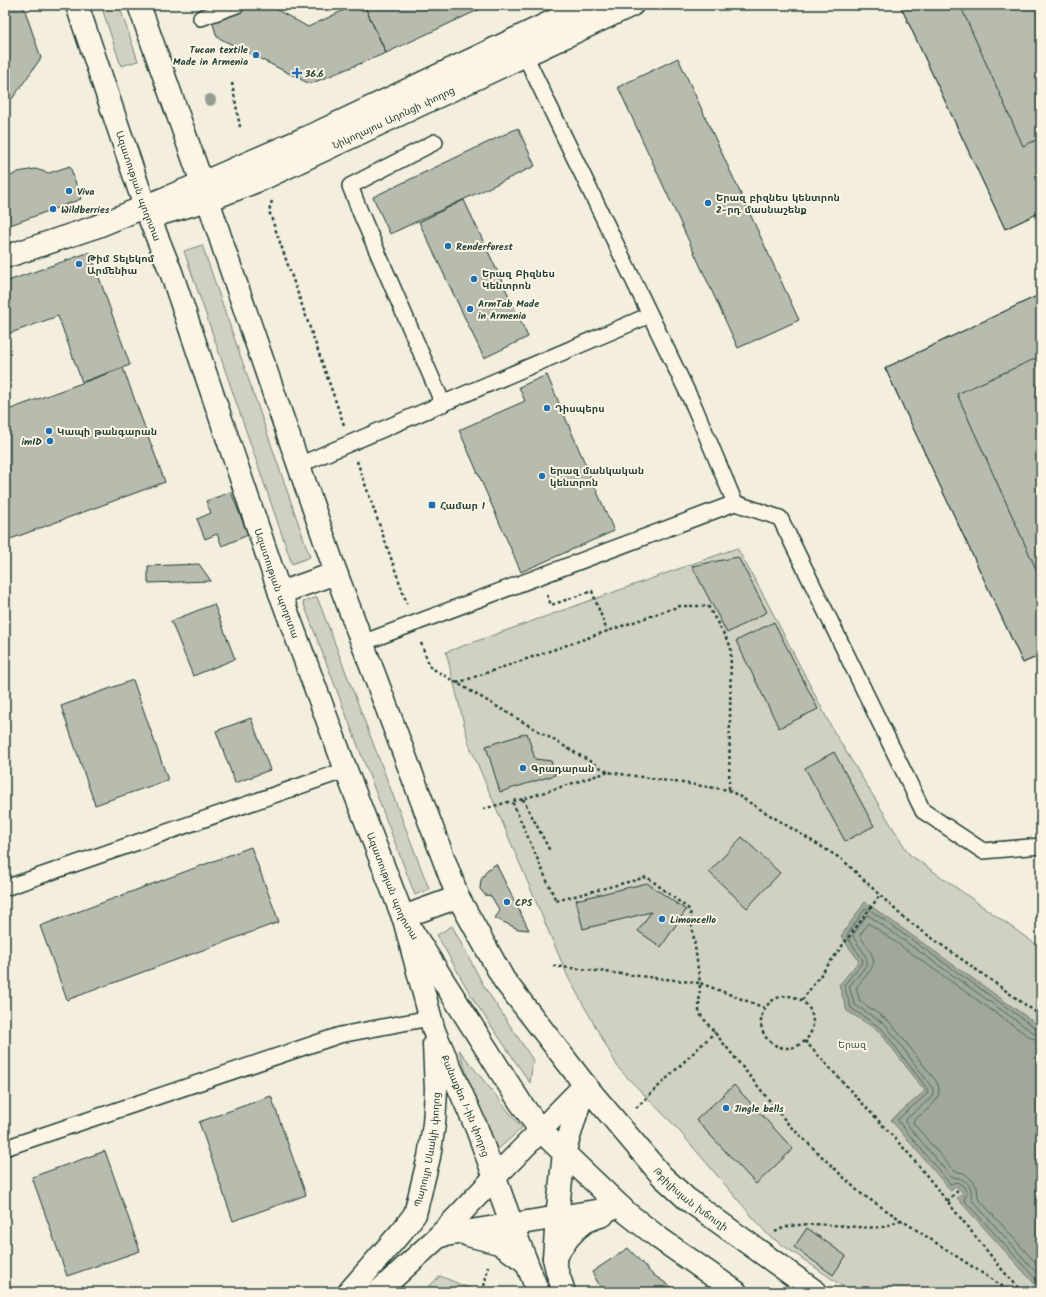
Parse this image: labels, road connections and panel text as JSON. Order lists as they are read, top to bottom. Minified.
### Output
{"streets":{"main road":["Նիկողայոս Ադոնցի փողոց","Ազատության պողոտա","Քանաքեռ 1-ին փողոց","Պարույր Սևակի փողոց","Թբիլիսյան խճուղի"]},"crossings":[["Նիկողայոս Ադոնցի փողոց","Ազատության պողոտա"],["Ազատության պողոտա","Քանաքեռ 1-ին փողոց"],["Քանաքեռ 1-ին փողոց","Պարույր Սևակի փողոց"]],"parks":["Երազ"],"places":{"other":["Tucan textile Made in Armenia","Viva","Երազ բիզնես կենտրոն 2-րդ մասնաշենք","Wildberries","Renderforest","Թիմ Տելեկոմ Արմենիա","Երազ Բիզնես Կենտրոն","ArmTab Made in Armenia","Դիսպերս","Կապի թանգարան","imID","երազ մանկական կենտրոն","Գրադարան","CPS","Limoncello","Jingle bells"],"health":["36.6"],"transit":["Համար 1"]}}
